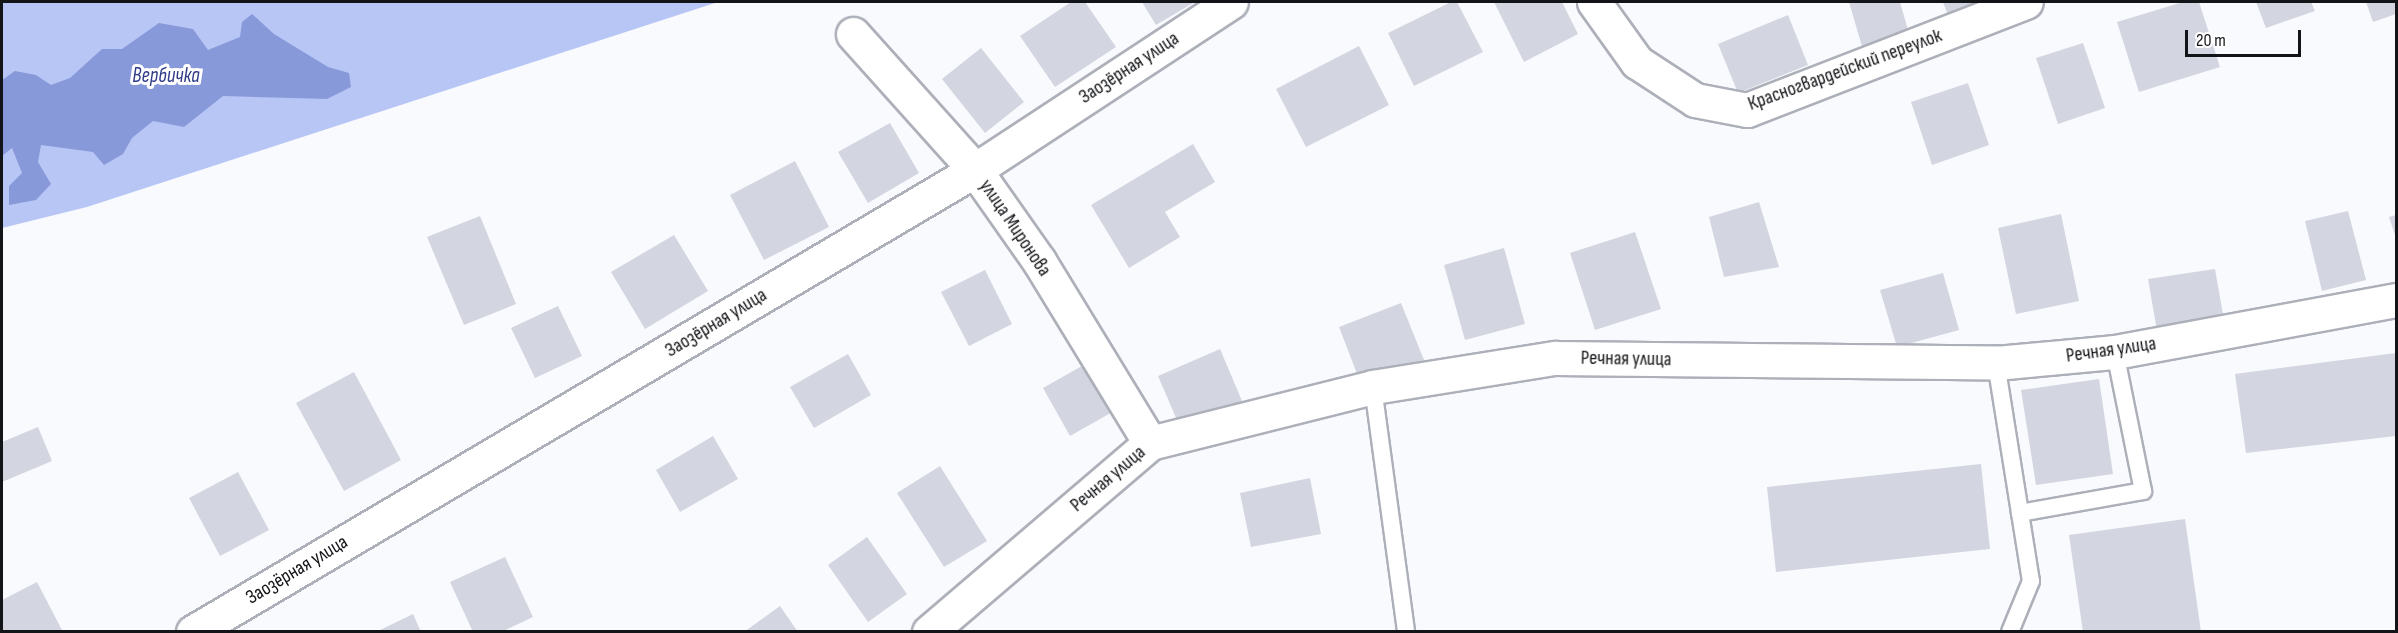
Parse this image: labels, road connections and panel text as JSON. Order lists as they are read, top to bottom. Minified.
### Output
{"streets":{"street":["Заозёрная улица","Красногвардейский переулок","улица Миронова","Речная улица"]},"crossings":[["Заозёрная улица","улица Миронова"],["улица Миронова","Речная улица"]],"water":["Вербичка"],"scale_bar":"20 m"}
